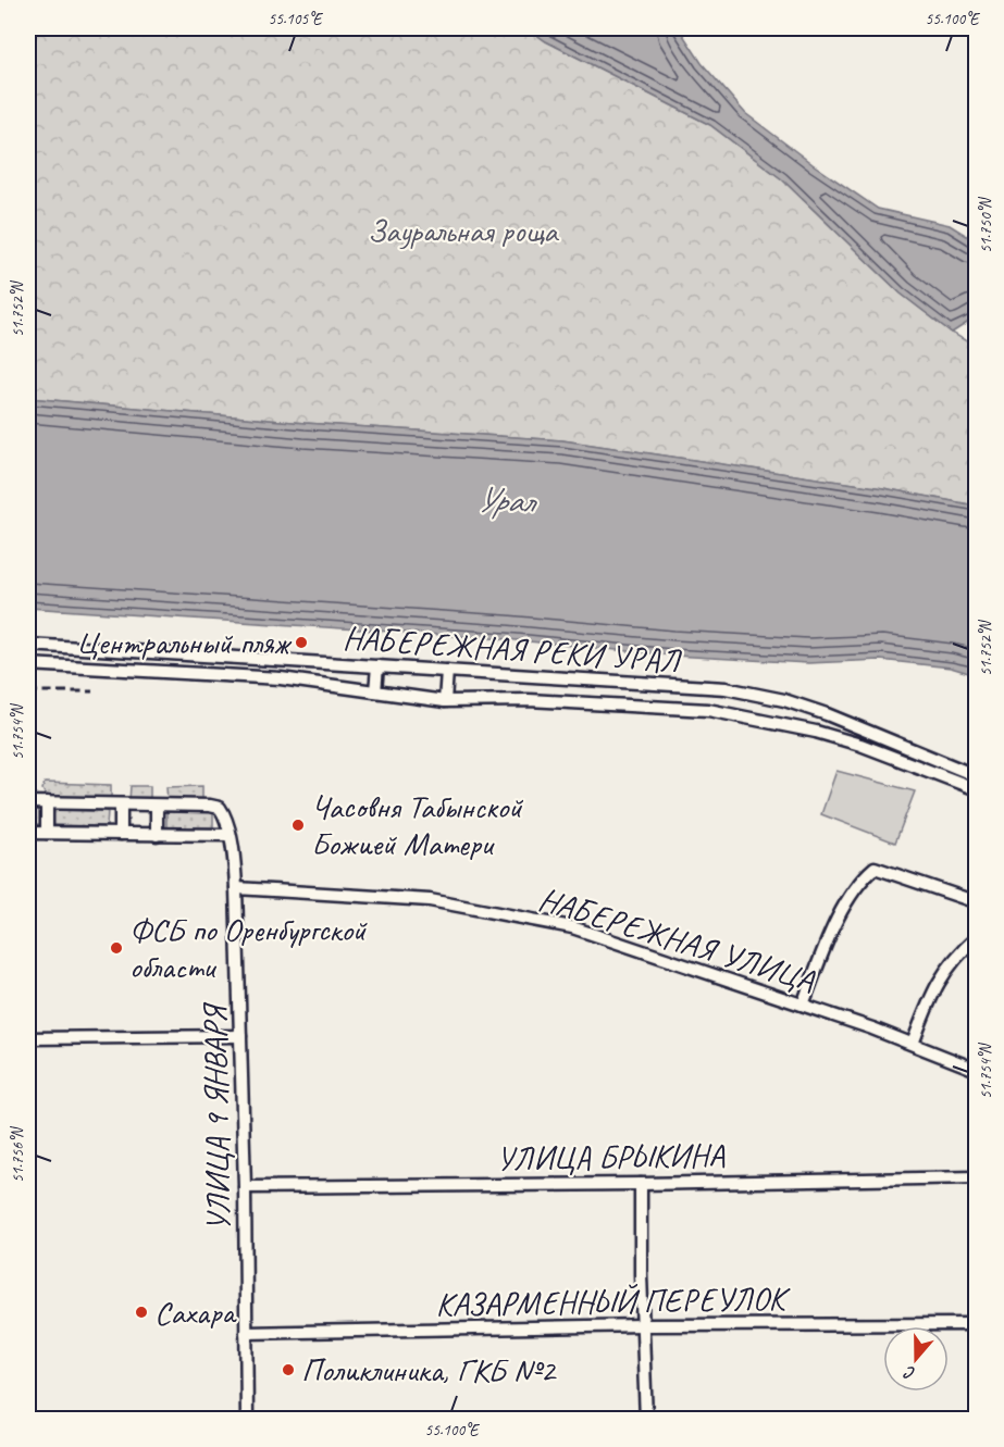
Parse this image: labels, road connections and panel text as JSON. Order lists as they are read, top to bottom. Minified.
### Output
{"streets":{"street":["НАБЕРЕЖНАЯ РЕКИ УРАЛ","НАБЕРЕЖНАЯ УЛИЦА","УЛИЦА 9 ЯНВАРЯ","УЛИЦА БРЫКИНА","КАЗАРМЕННЫЙ ПЕРЕУЛОК"]},"crossings":[["НАБЕРЕЖНАЯ УЛИЦА","УЛИЦА 9 ЯНВАРЯ"],["УЛИЦА 9 ЯНВАРЯ","УЛИЦА БРЫКИНА"],["УЛИЦА 9 ЯНВАРЯ","КАЗАРМЕННЫЙ ПЕРЕУЛОК"]],"water":["Урал"],"parks":["Зауральная роща"],"places":["Центральный пляж","Часовня Табынской Божией Матери","ФСБ по Оренбургской области","Сахара","Поликлиника, ГКБ №2"],"north":"bottom","coordinates":["55.105°E","55.100°E","51.750°N","51.752°N","51.754°N","51.756°N"]}
